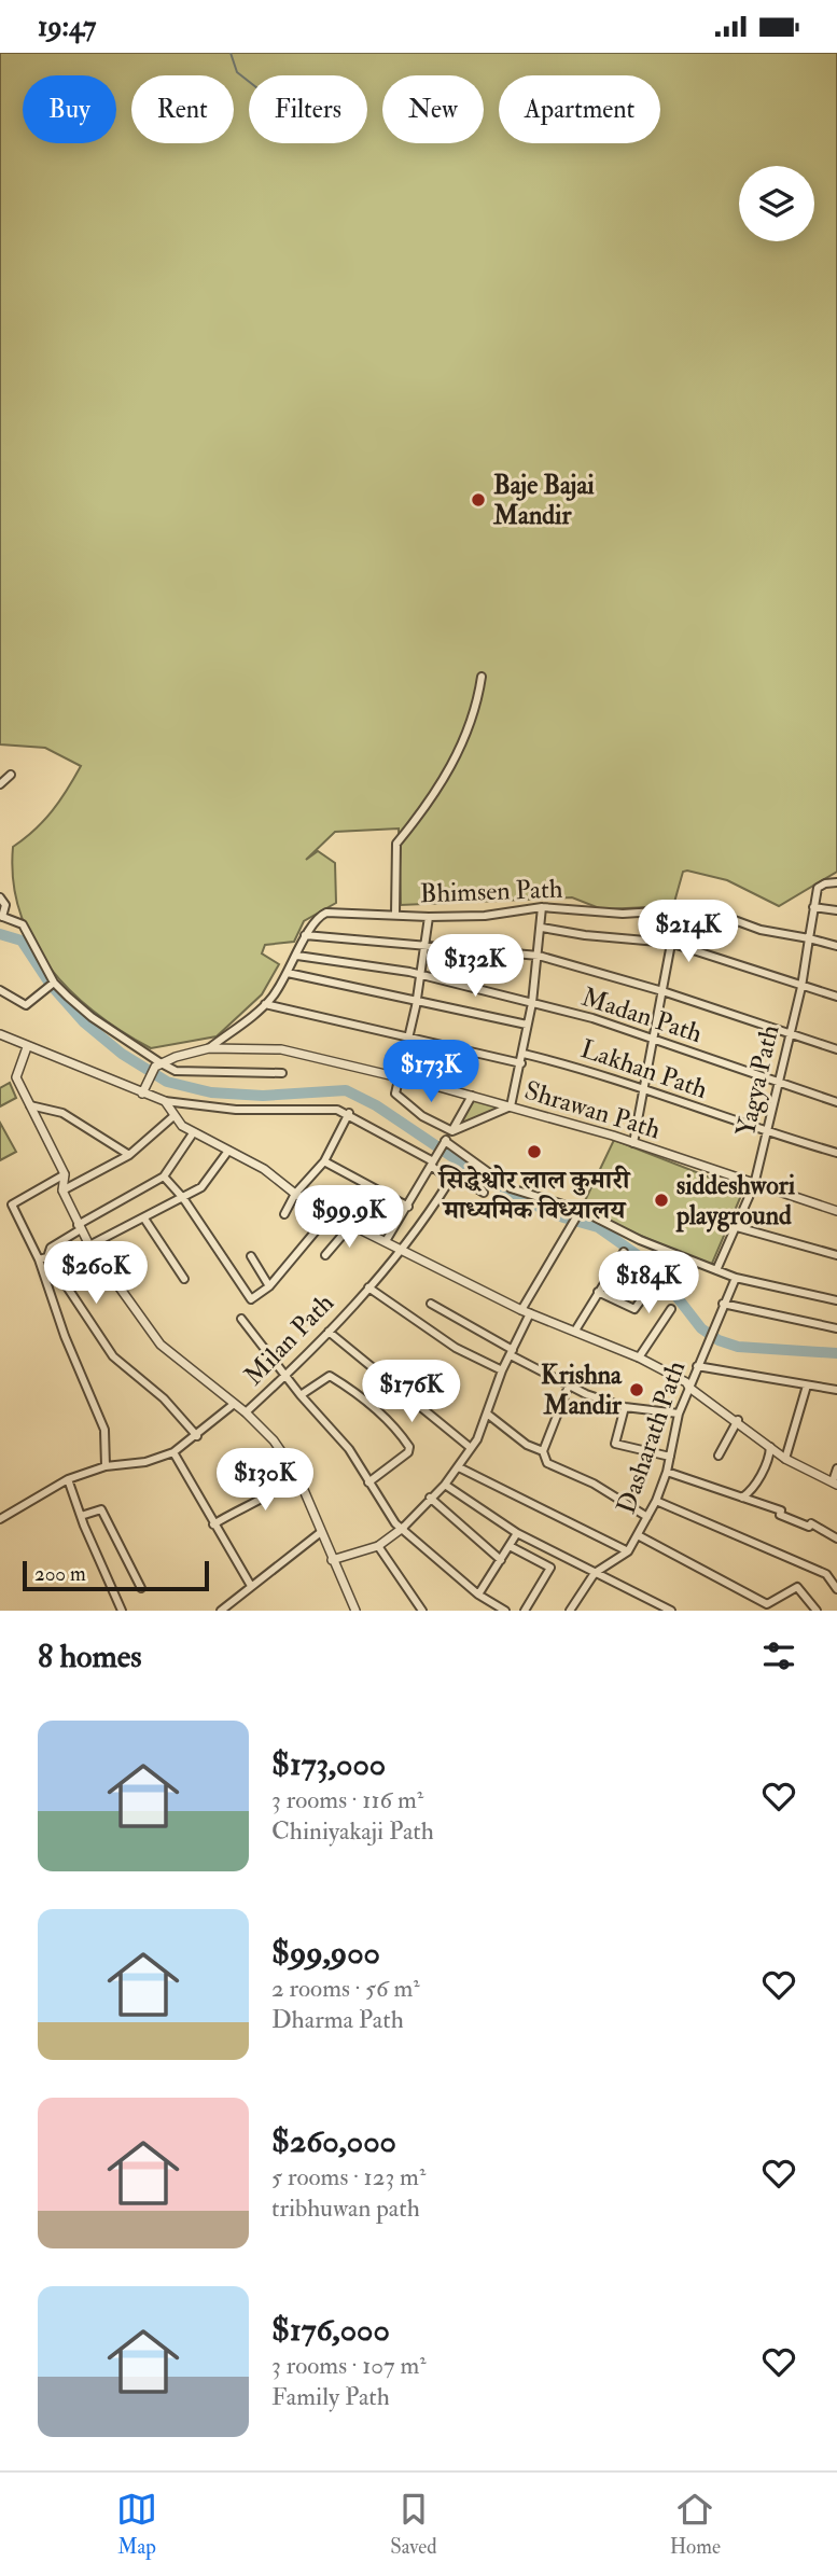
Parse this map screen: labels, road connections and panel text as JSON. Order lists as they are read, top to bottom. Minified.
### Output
{"streets":{"street":["Bhimsen Path","Madan Path","Lakhan Path","Yagya Path","Shrawan Path","Milan Path","Dasharath Path"]},"crossings":[["Bhimsen Path","Yagya Path"],["Madan Path","Yagya Path"],["Lakhan Path","Yagya Path"],["Yagya Path","Shrawan Path"]],"places":["Baje Bajai Mandir","सिद्धेश्वोर लाल कुमारी माध्यमिक विध्यालय","siddeshwori playground","Krishna Mandir"],"scale_bar":"200 m","page":{"status":"19:47","chip":["Buy","Rent","Filters","New","Apartment"],"price":["$214K","$132K","$173K","$99.9K","$260K","$184K","$176K","$130K"],"scale":"200 m","heading":"8 homes","list":[{"name":"$173,000","note":"3 rooms · 116 m² · Chiniyakaji Path"},{"name":"$99,900","note":"2 rooms · 56 m² · Dharma Path"},{"name":"$260,000","note":"5 rooms · 123 m² · tribhuwan path"},{"name":"$176,000","note":"3 rooms · 107 m² · Family Path"}],"tabs":["Map","Saved","Home"]}}
